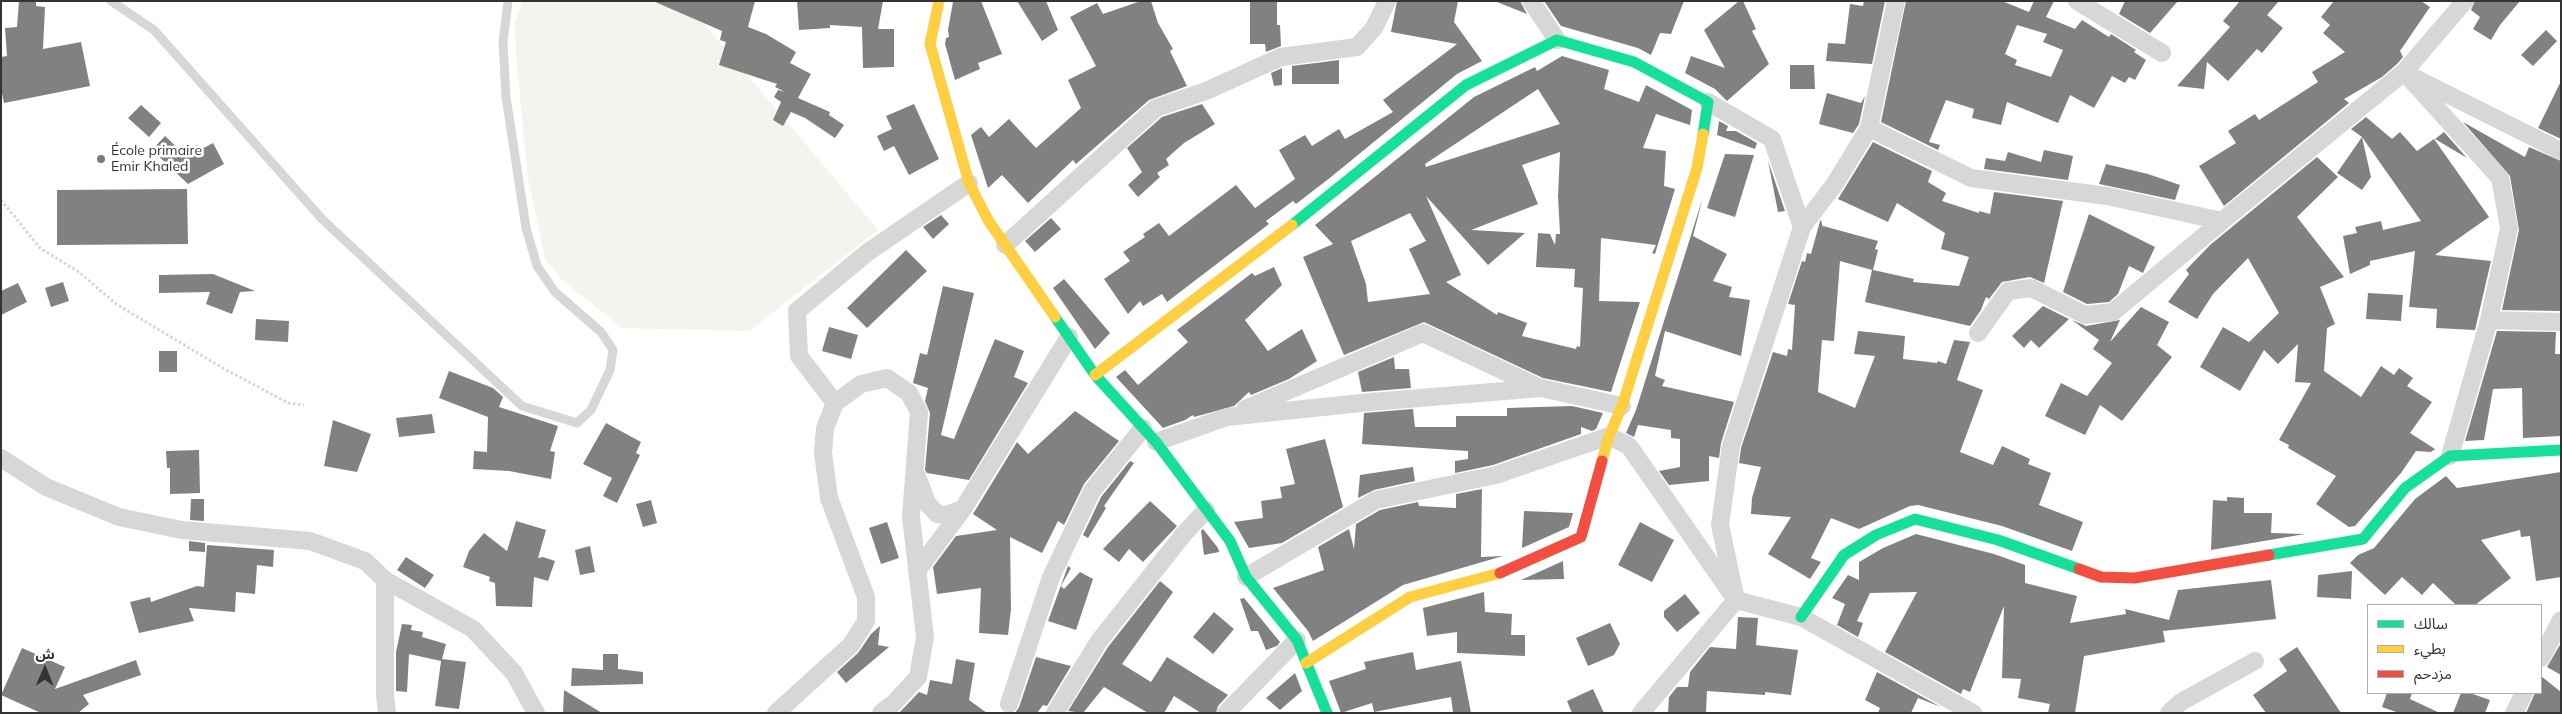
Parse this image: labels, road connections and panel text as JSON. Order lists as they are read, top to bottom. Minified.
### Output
{"places":["École primaire Emir Khaled"],"legend":["سالك","بطيء","مزدحم"],"north":"top"}
